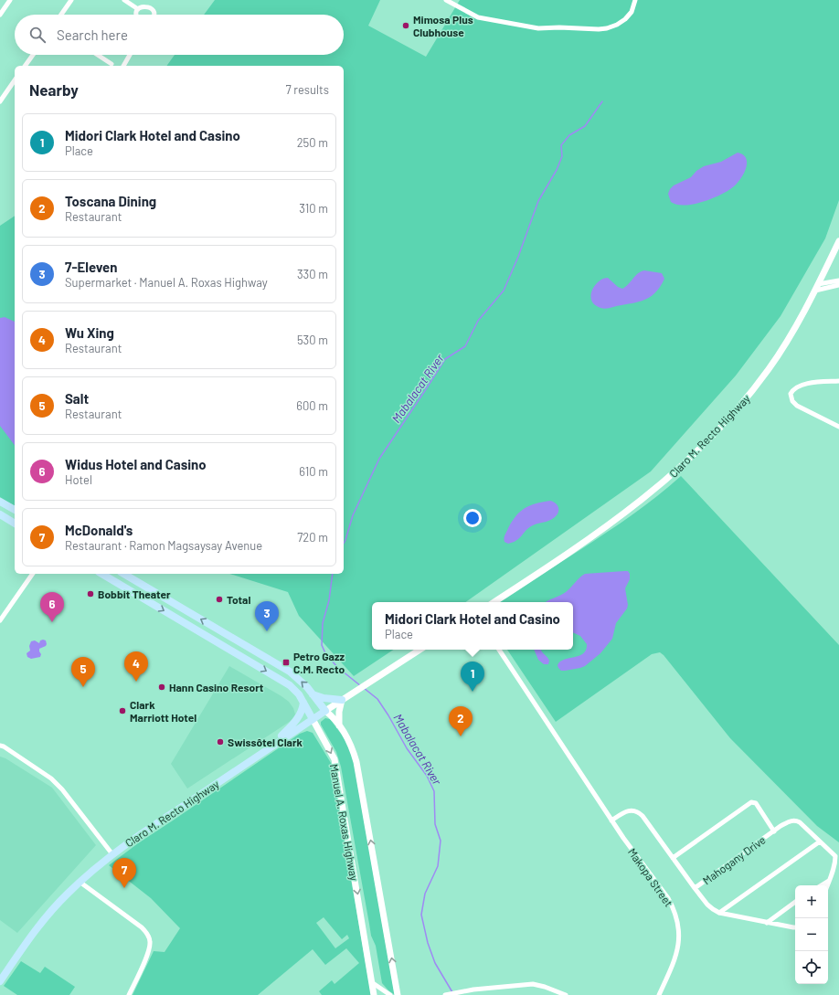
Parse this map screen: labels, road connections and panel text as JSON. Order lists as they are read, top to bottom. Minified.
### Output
{"streets":{"main road":["Claro M. Recto Highway","Manuel A. Roxas Highway"],"street":["Mahogany Drive","Makopa Street"]},"crossings":[["Claro M. Recto Highway","Manuel A. Roxas Highway"]],"water":["Mabalacat River"],"places":{"other":["Mimosa Plus Clubhouse","Bobbit Theater","Total","Hann Casino Resort","Clark Marriott Hotel","Swissôtel Clark"],"transit":["Petro Gazz C.M. Recto"]},"page":{"search":"Search here","heading":["Nearby","7 results"],"list":[{"mark":"1","name":"Midori Clark Hotel and Casino","note":"Place","value":"250 m"},{"mark":"2","name":"Toscana Dining","note":"Restaurant","value":"310 m"},{"mark":"3","name":"7-Eleven","note":"Supermarket · Manuel A. Roxas Highway","value":"330 m"},{"mark":"4","name":"Wu Xing","note":"Restaurant","value":"530 m"},{"mark":"5","name":"Salt","note":"Restaurant","value":"600 m"},{"mark":"6","name":"Widus Hotel and Casino","note":"Hotel","value":"610 m"},{"mark":"7","name":"McDonald's","note":"Restaurant · Ramon Magsaysay Avenue","value":"720 m"}],"pins":["6","3","4","5","1","2","7"],"popup":["Midori Clark Hotel and Casino","Place"],"map_buttons":["+","−"]}}
